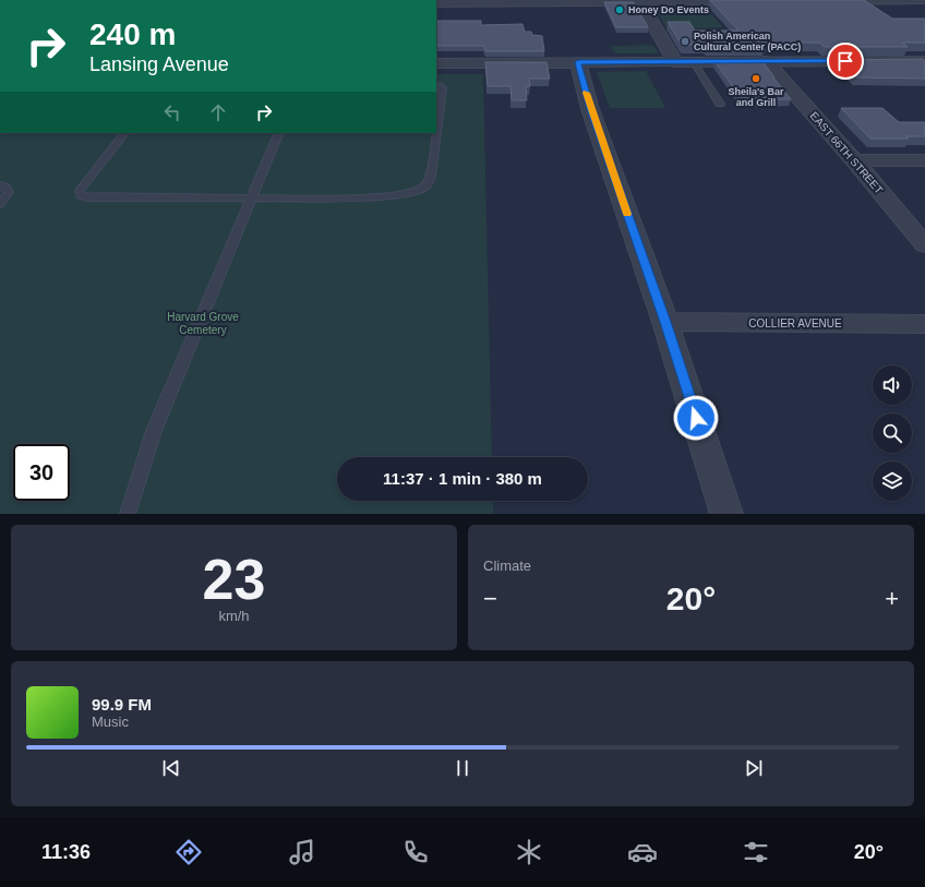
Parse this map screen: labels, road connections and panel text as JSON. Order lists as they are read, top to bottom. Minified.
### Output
{"streets":{"street":["EAST 66TH STREET","COLLIER AVENUE"]},"parks":["Harvard Grove Cemetery"],"places":["Honey Do Events","Polish American Cultural Center (PACC)","Sheila's Bar and Grill"],"page":{"turn":["240 m","Lansing Avenue"],"limit":"30","trip":"11:37 · 1 min · 380 m","tile":[["23","km/h"],"Climate"],"heat":["−","20°","+"],"song":["99.9 FM","Music"],"tabs":["11:36","20°"]}}
